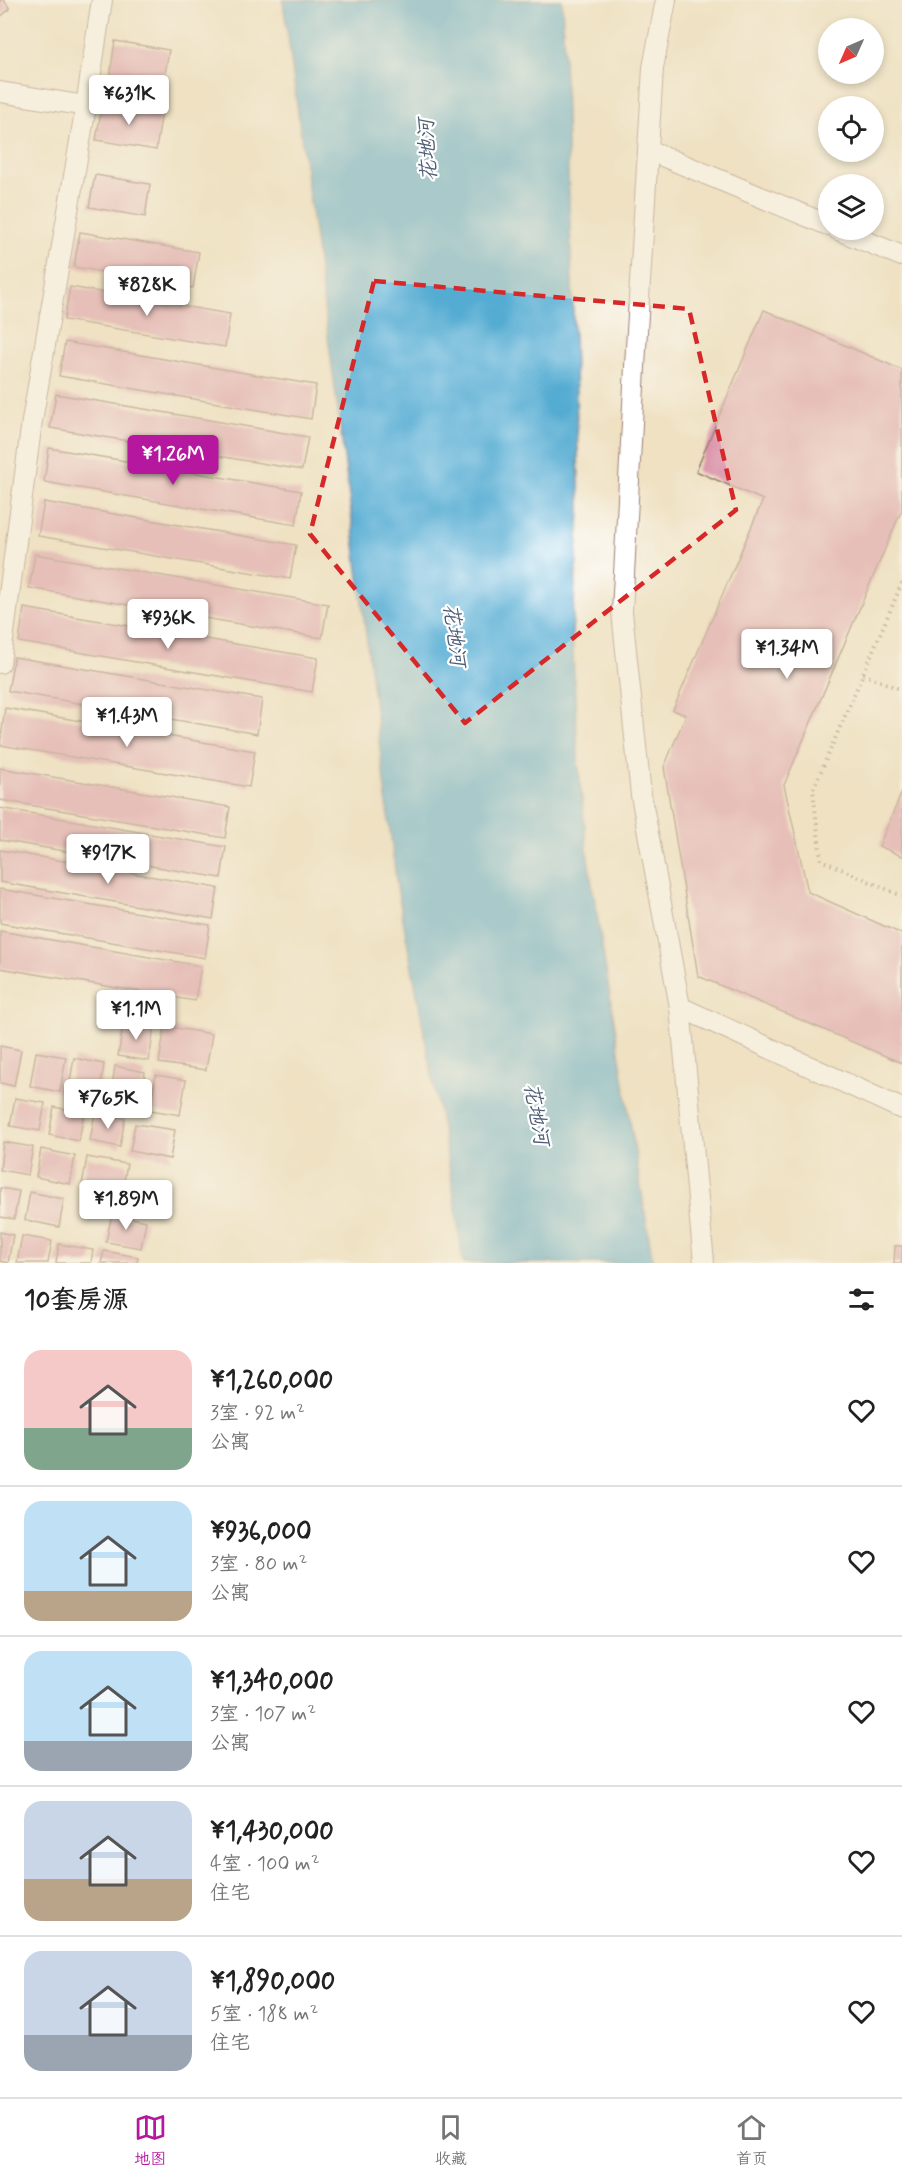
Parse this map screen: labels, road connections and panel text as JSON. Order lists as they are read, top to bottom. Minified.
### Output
{"water":["花地河"],"north":"bottom left","page":{"price":["¥631K","¥828K","¥1.26M","¥936K","¥1.34M","¥1.43M","¥917K","¥1.1M","¥765K","¥1.89M"],"heading":"10套房源","list":[{"name":"¥1,260,000","note":"3室 · 92 m² · 公寓"},{"name":"¥936,000","note":"3室 · 80 m² · 公寓"},{"name":"¥1,340,000","note":"3室 · 107 m² · 公寓"},{"name":"¥1,430,000","note":"4室 · 100 m² · 住宅"},{"name":"¥1,890,000","note":"5室 · 188 m² · 住宅"}],"tabs":["地图","收藏","首页"]}}
